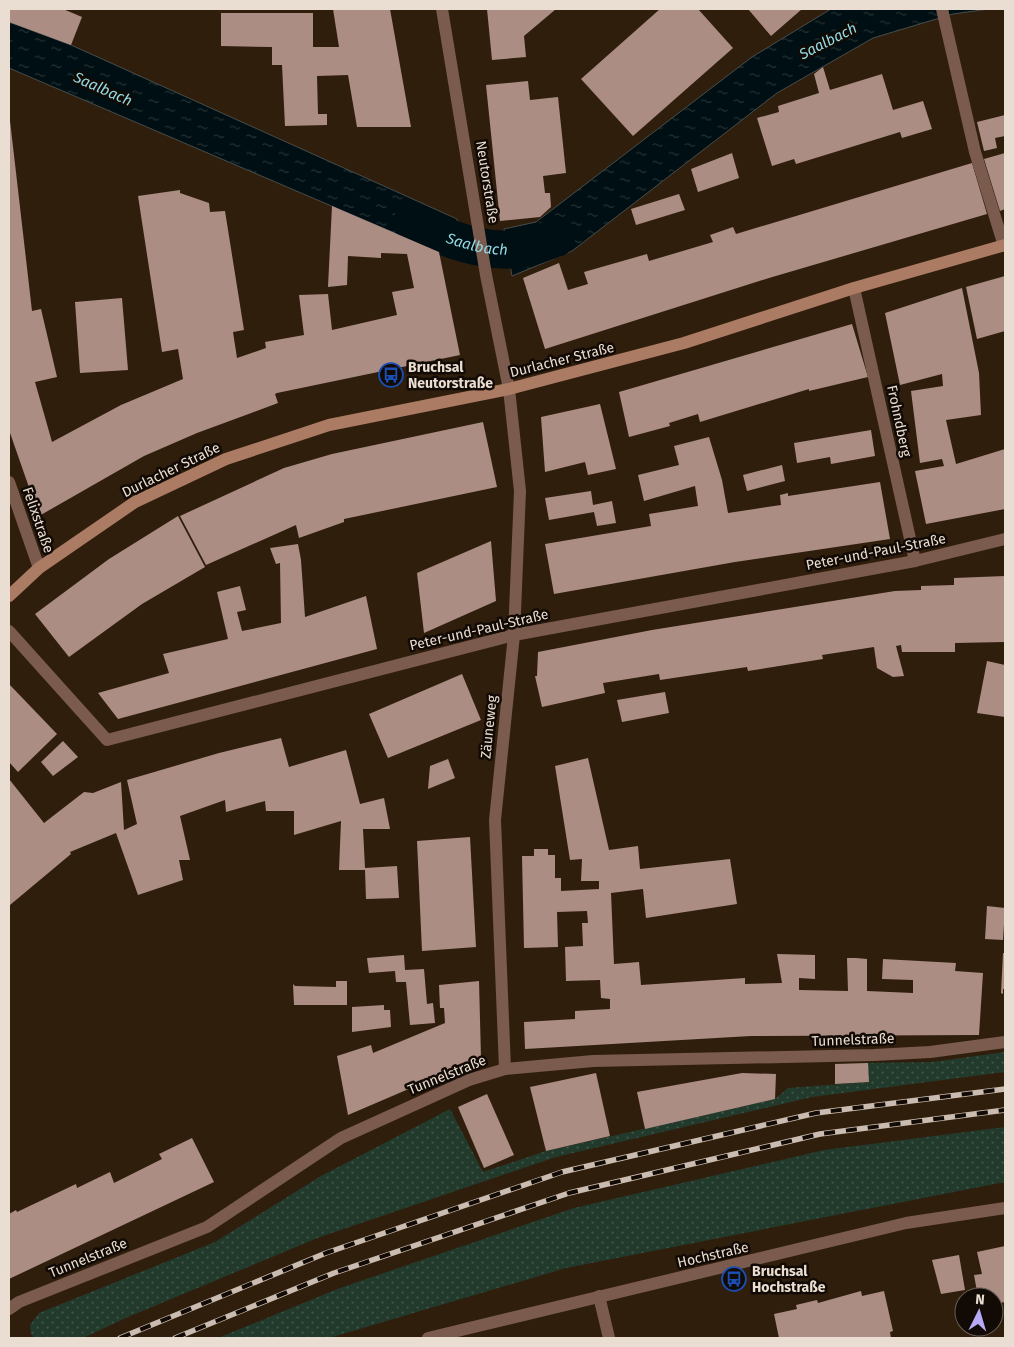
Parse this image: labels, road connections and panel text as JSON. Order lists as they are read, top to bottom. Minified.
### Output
{"streets":{"main road":["Durlacher Straße"],"street":["Neutorstraße","Frohndberg","Felixstraße","Peter-und-Paul-Straße","Zäuneweg","Tunnelstraße","Hochstraße"]},"crossings":[["Neutorstraße","Durlacher Straße"],["Neutorstraße","Zäuneweg"],["Durlacher Straße","Frohndberg"],["Durlacher Straße","Felixstraße"],["Durlacher Straße","Zäuneweg"],["Frohndberg","Peter-und-Paul-Straße"],["Peter-und-Paul-Straße","Zäuneweg"],["Zäuneweg","Tunnelstraße"]],"water":["Saalbach"],"places":{"bus stop":["Bruchsal Neutorstraße","Bruchsal Hochstraße"]},"north":"top"}
